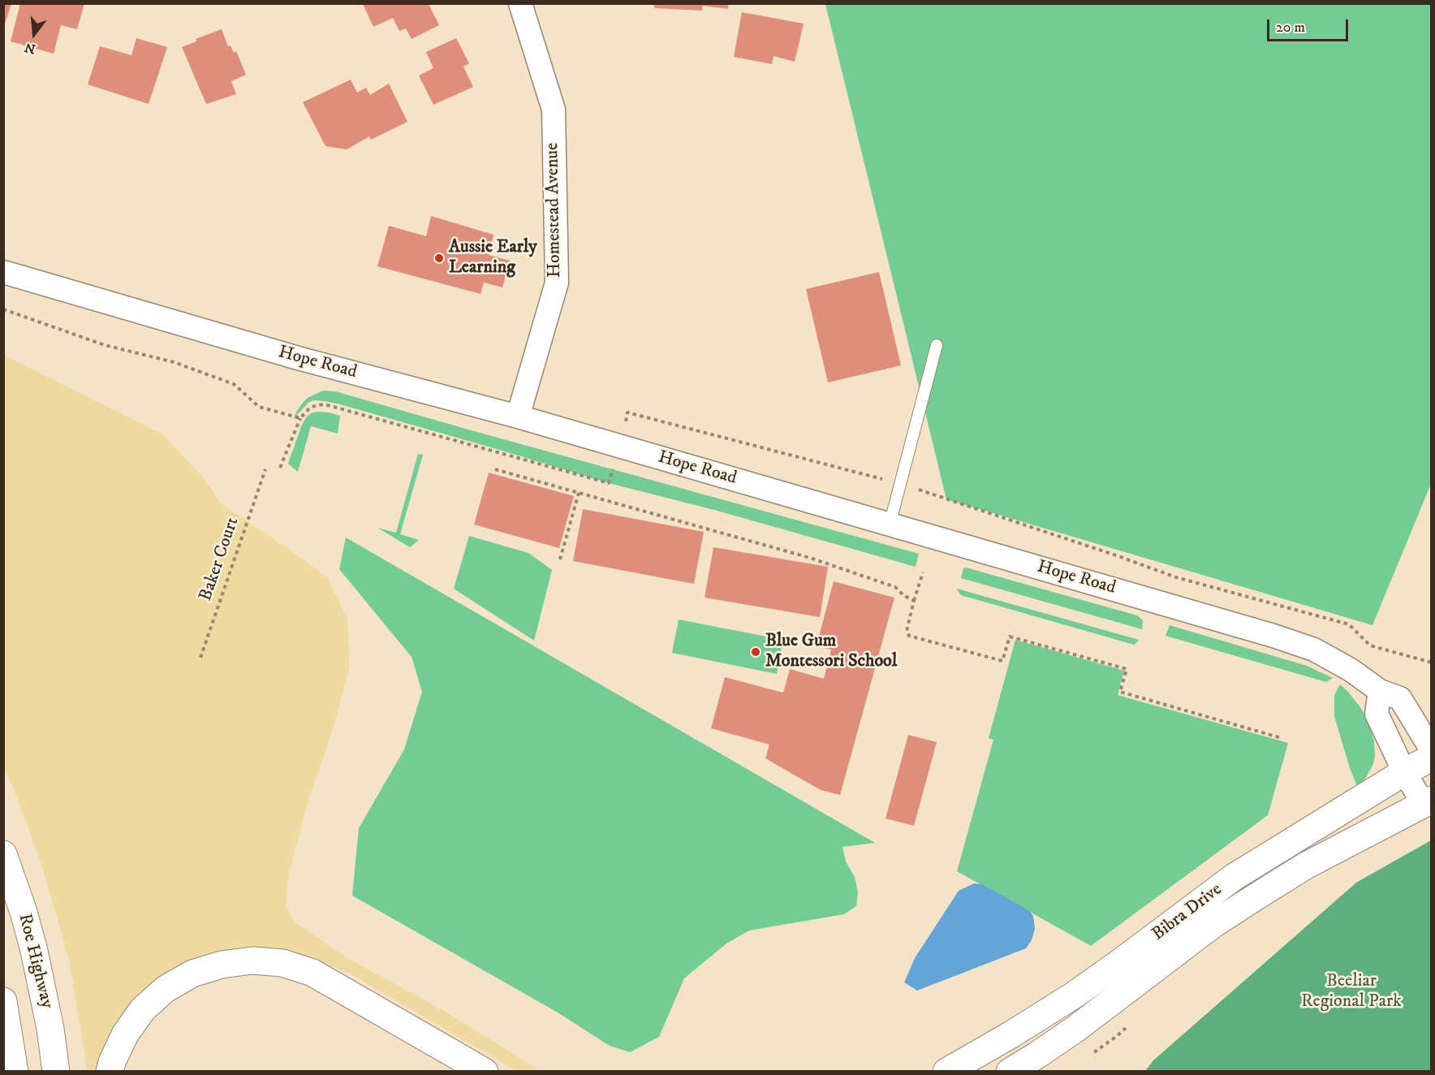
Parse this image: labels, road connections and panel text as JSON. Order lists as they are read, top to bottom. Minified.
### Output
{"streets":{"main road":["Bibra Drive","Roe Highway"],"street":["Homestead Avenue","Hope Road"],"path":["Baker Court"]},"crossings":[["Homestead Avenue","Hope Road"]],"parks":["Beeliar Regional Park"],"places":["Aussie Early Learning","Blue Gum Montessori School"],"scale_bar":"20 m","north":"bottom"}
